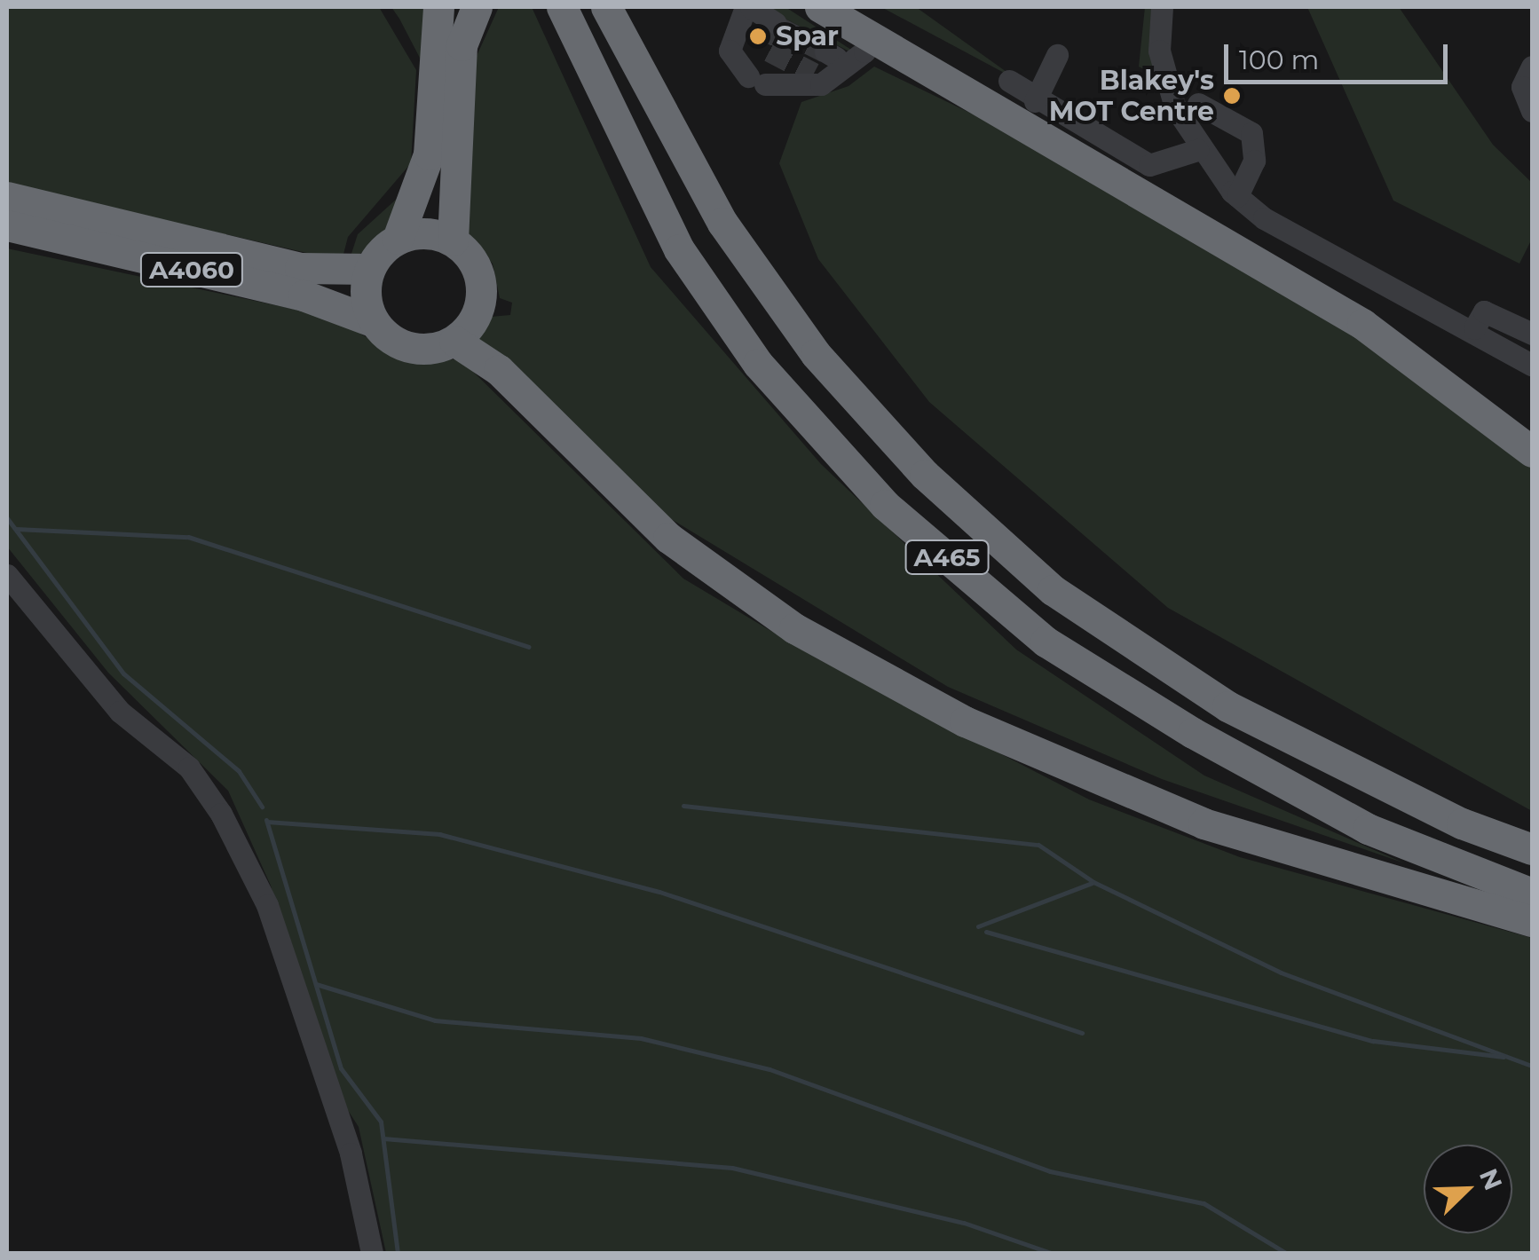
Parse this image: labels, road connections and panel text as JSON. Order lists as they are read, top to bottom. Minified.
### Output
{"streets":{"highway":["A4060","A465"]},"places":["Spar","Blakey's MOT Centre"],"scale_bar":"100 m","north":"top right"}
